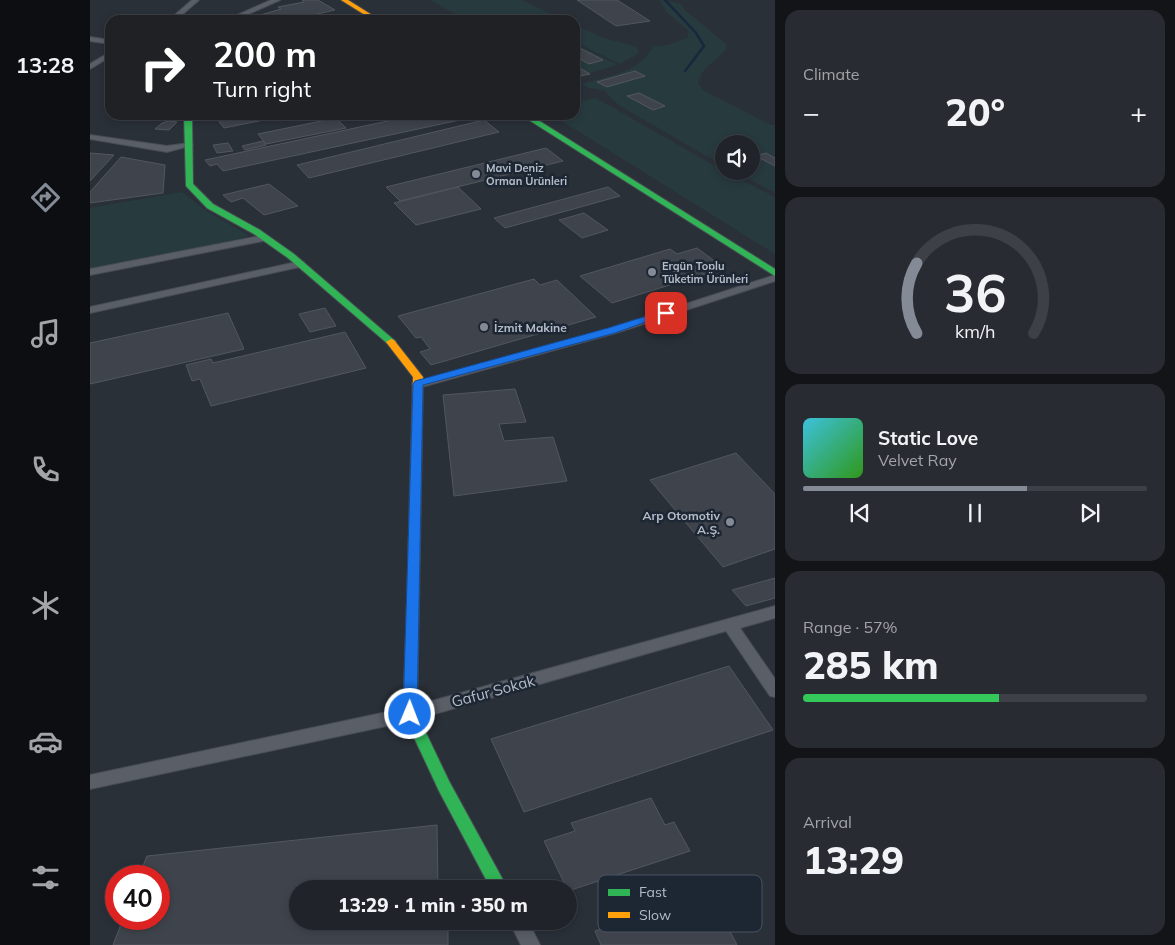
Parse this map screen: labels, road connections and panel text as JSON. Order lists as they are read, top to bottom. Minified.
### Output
{"streets":{"street":["Gafur Sokak"]},"places":["Mavi Deniz Orman Ürünleri","Ergün Toplu Tüketim Ürünleri","İzmit Makine","Arp Otomotiv A.Ş."],"legend":["Fast","Slow"],"page":{"tabs":"13:28","tile":["Climate",["Range · 57%","285 km"],["Arrival","13:29"]],"turn":["200 m","Turn right"],"heat":["−","20°","+"],"song":["Static Love","Velvet Ray"],"limit":"40","trip":"13:29 · 1 min · 350 m","gauge":["36","km/h"]}}
